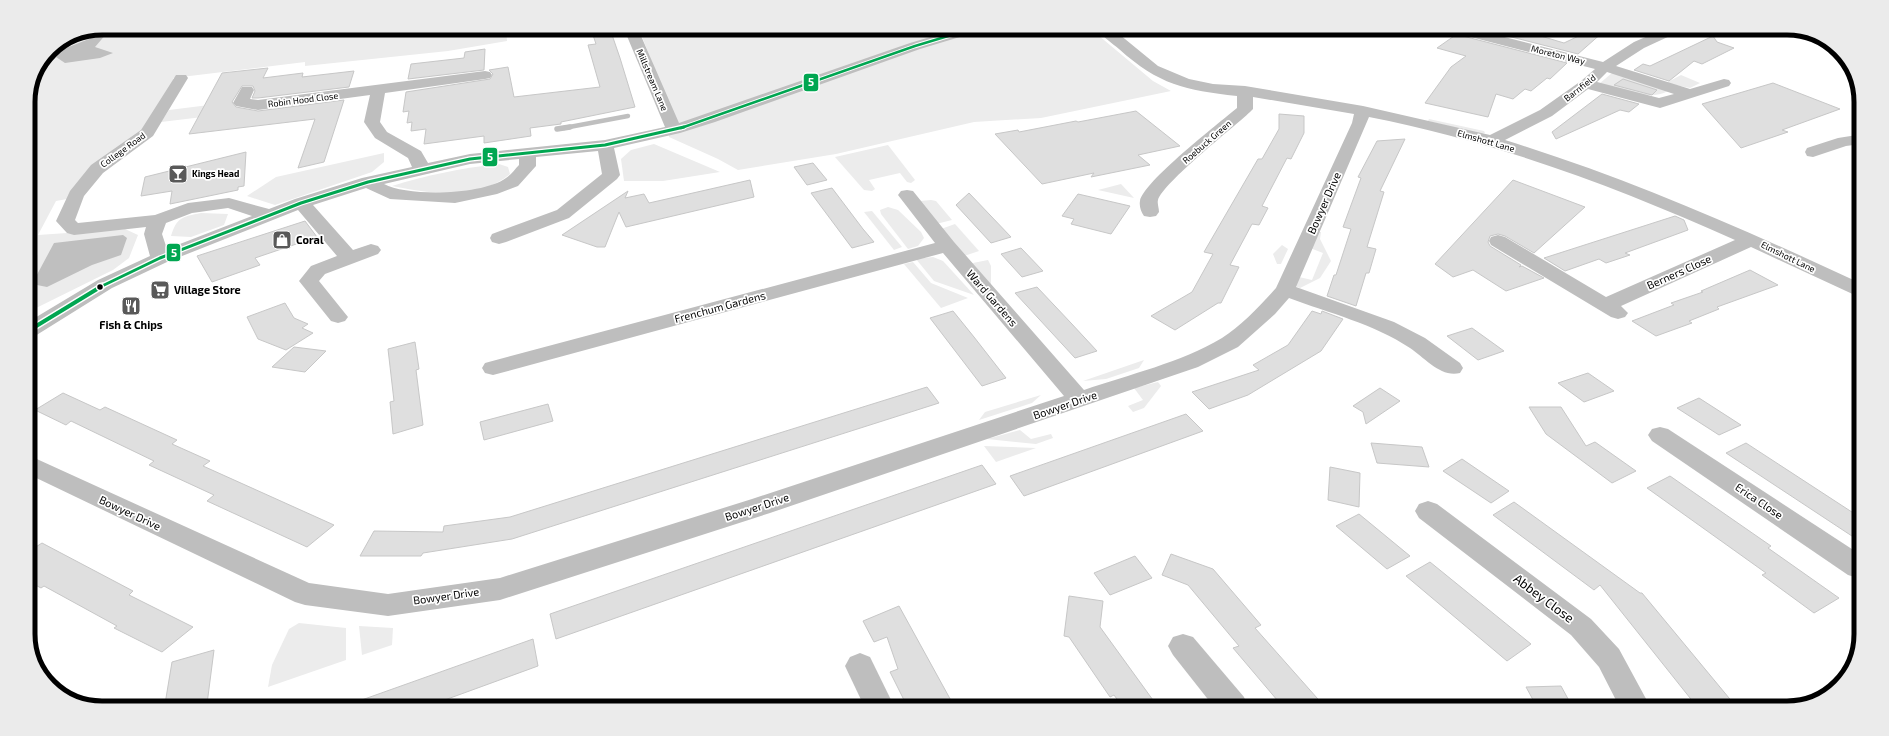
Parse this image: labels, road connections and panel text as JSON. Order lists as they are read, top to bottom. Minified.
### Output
{"streets":{"street":["Moreton Way","Millstream Lane","Barnfield","Robin Hood Close","Elmshott Lane","Roebuck Green","College Road","Bowyer Drive","Berners Close","Ward Gardens","Frenchum Gardens","Erica Close","Abbey Close"]},"crossings":[["Moreton Way","Barnfield"],["Barnfield","Elmshott Lane"],["Elmshott Lane","Roebuck Green"],["Elmshott Lane","Bowyer Drive"],["Elmshott Lane","Berners Close"],["Bowyer Drive","Ward Gardens"],["Ward Gardens","Frenchum Gardens"]],"places":{"bar":["Kings Head"],"shop":["Coral"],"supermarket":["Village Store"],"restaurant":["Fish & Chips"]},"lines":["transit line 5"]}
